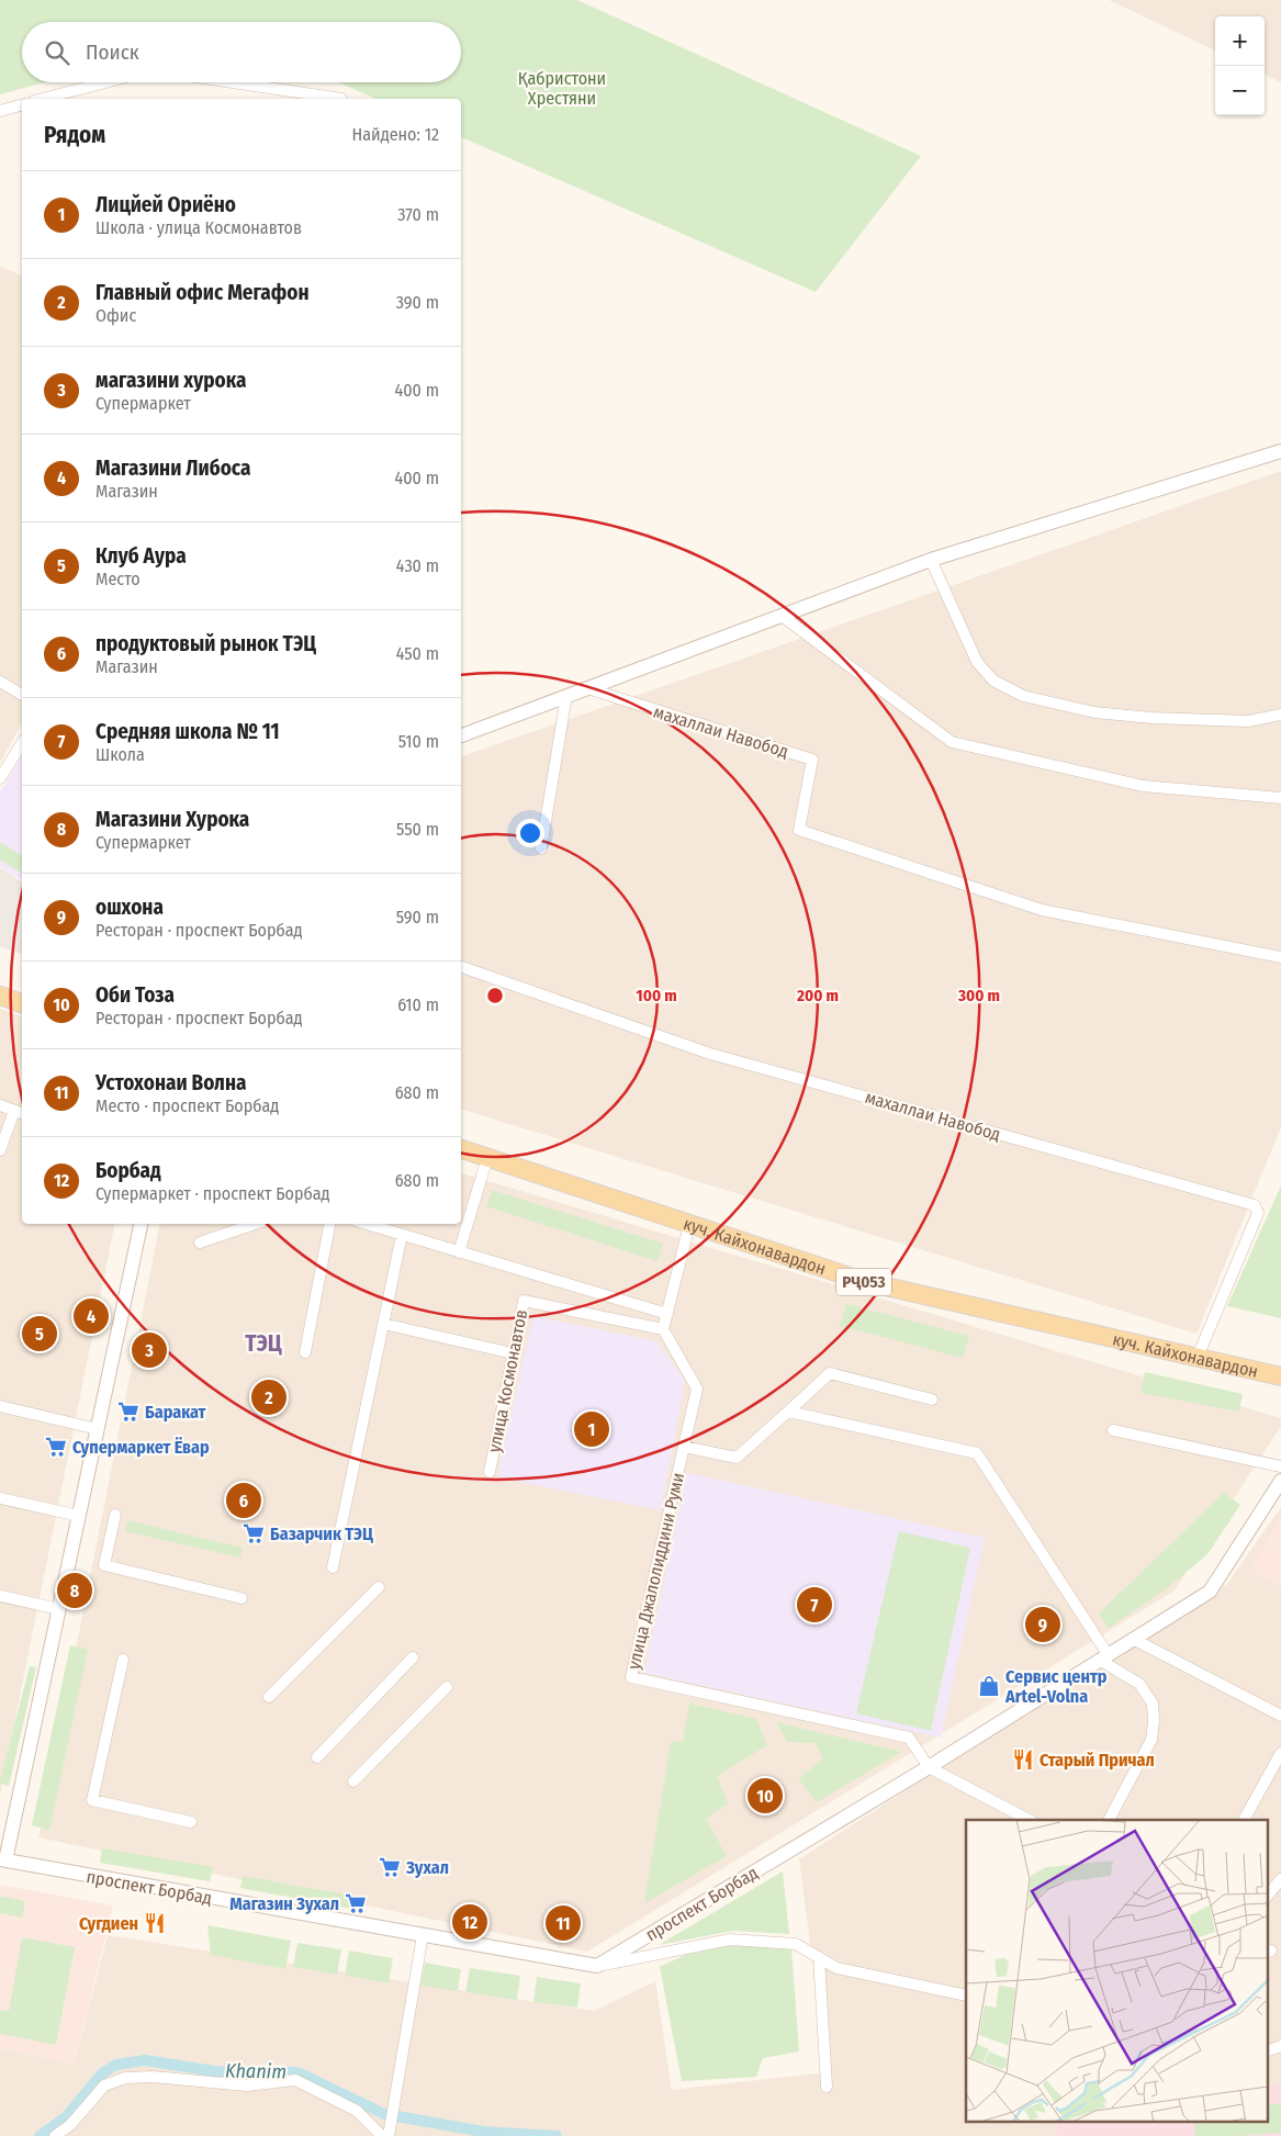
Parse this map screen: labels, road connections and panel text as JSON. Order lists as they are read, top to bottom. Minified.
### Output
{"streets":{"main road":["куч. Кайхонавардон","РҶ053"],"street":["махаллаи Навобод","улица Космонавтов","улица Джалолиддини Руми","проспект Борбад"]},"crossings":[["махаллаи Навобод","куч. Кайхонавардон"],["улица Космонавтов","улица Джалолиддини Руми"],["улица Джалолиддини Руми","проспект Борбад"]],"districts":["ТЭЦ"],"water":["Khanim"],"parks":["Қабристони Хрестяни"],"places":{"supermarket":["Баракат","Супермаркет Ёвар","Базарчик ТЭЦ","Зухал","Магазин Зухал"],"shop":["Сервис центр Artel-Volna"],"restaurant":["Старый Причал","Сугдиен"]},"page":{"map_buttons":["+","−"],"search":"Поиск","heading":["Рядом","Найдено: 12"],"list":[{"mark":"1","name":"Лицйей Ориёно","note":"Школа · улица Космонавтов","value":"370 m"},{"mark":"2","name":"Главный офис Мегафон","note":"Офис","value":"390 m"},{"mark":"3","name":"магазини хурока","note":"Супермаркет","value":"400 m"},{"mark":"4","name":"Магазини Либоса","note":"Магазин","value":"400 m"},{"mark":"5","name":"Клуб Аура","note":"Место","value":"430 m"},{"mark":"6","name":"продуктовый рынок ТЭЦ","note":"Магазин","value":"450 m"},{"mark":"7","name":"Средняя школа № 11","note":"Школа","value":"510 m"},{"mark":"8","name":"Магазини Хурока","note":"Супермаркет","value":"550 m"},{"mark":"9","name":"ошхона","note":"Ресторан · проспект Борбад","value":"590 m"},{"mark":"10","name":"Оби Тоза","note":"Ресторан · проспект Борбад","value":"610 m"},{"mark":"11","name":"Устохонаи Волна","note":"Место · проспект Борбад","value":"680 m"},{"mark":"12","name":"Борбад","note":"Супермаркет · проспект Борбад","value":"680 m"}],"pins":["4","5","3","2","1","6","8","7","9","10","12","11"]},"rings":["100 m","200 m","300 m"]}
